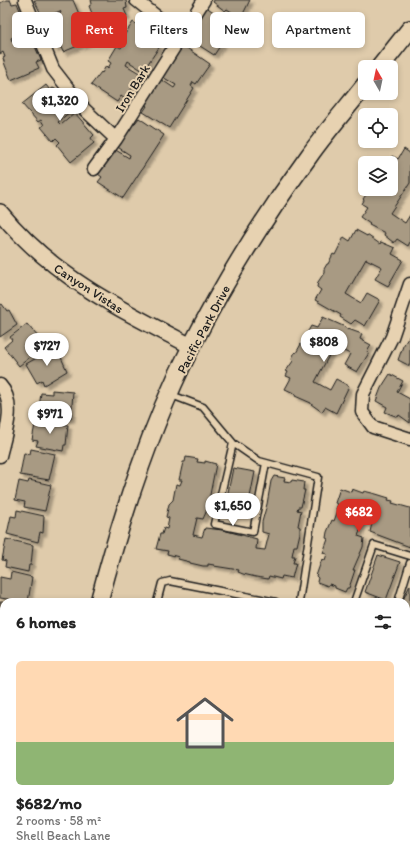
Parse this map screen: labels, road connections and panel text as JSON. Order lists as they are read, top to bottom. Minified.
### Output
{"streets":{"main road":["Pacific Park Drive"],"street":["Iron Bark","Canyon Vistas"]},"crossings":[["Canyon Vistas","Pacific Park Drive"]],"north":"top","page":{"chip":["Buy","Rent","Filters","New","Apartment"],"price":["$1,320","$808","$727","$971","$1,650","$682"],"heading":"6 homes","list":[{"name":"$682/mo","note":"2 rooms · 58 m² · Shell Beach Lane"}]}}
